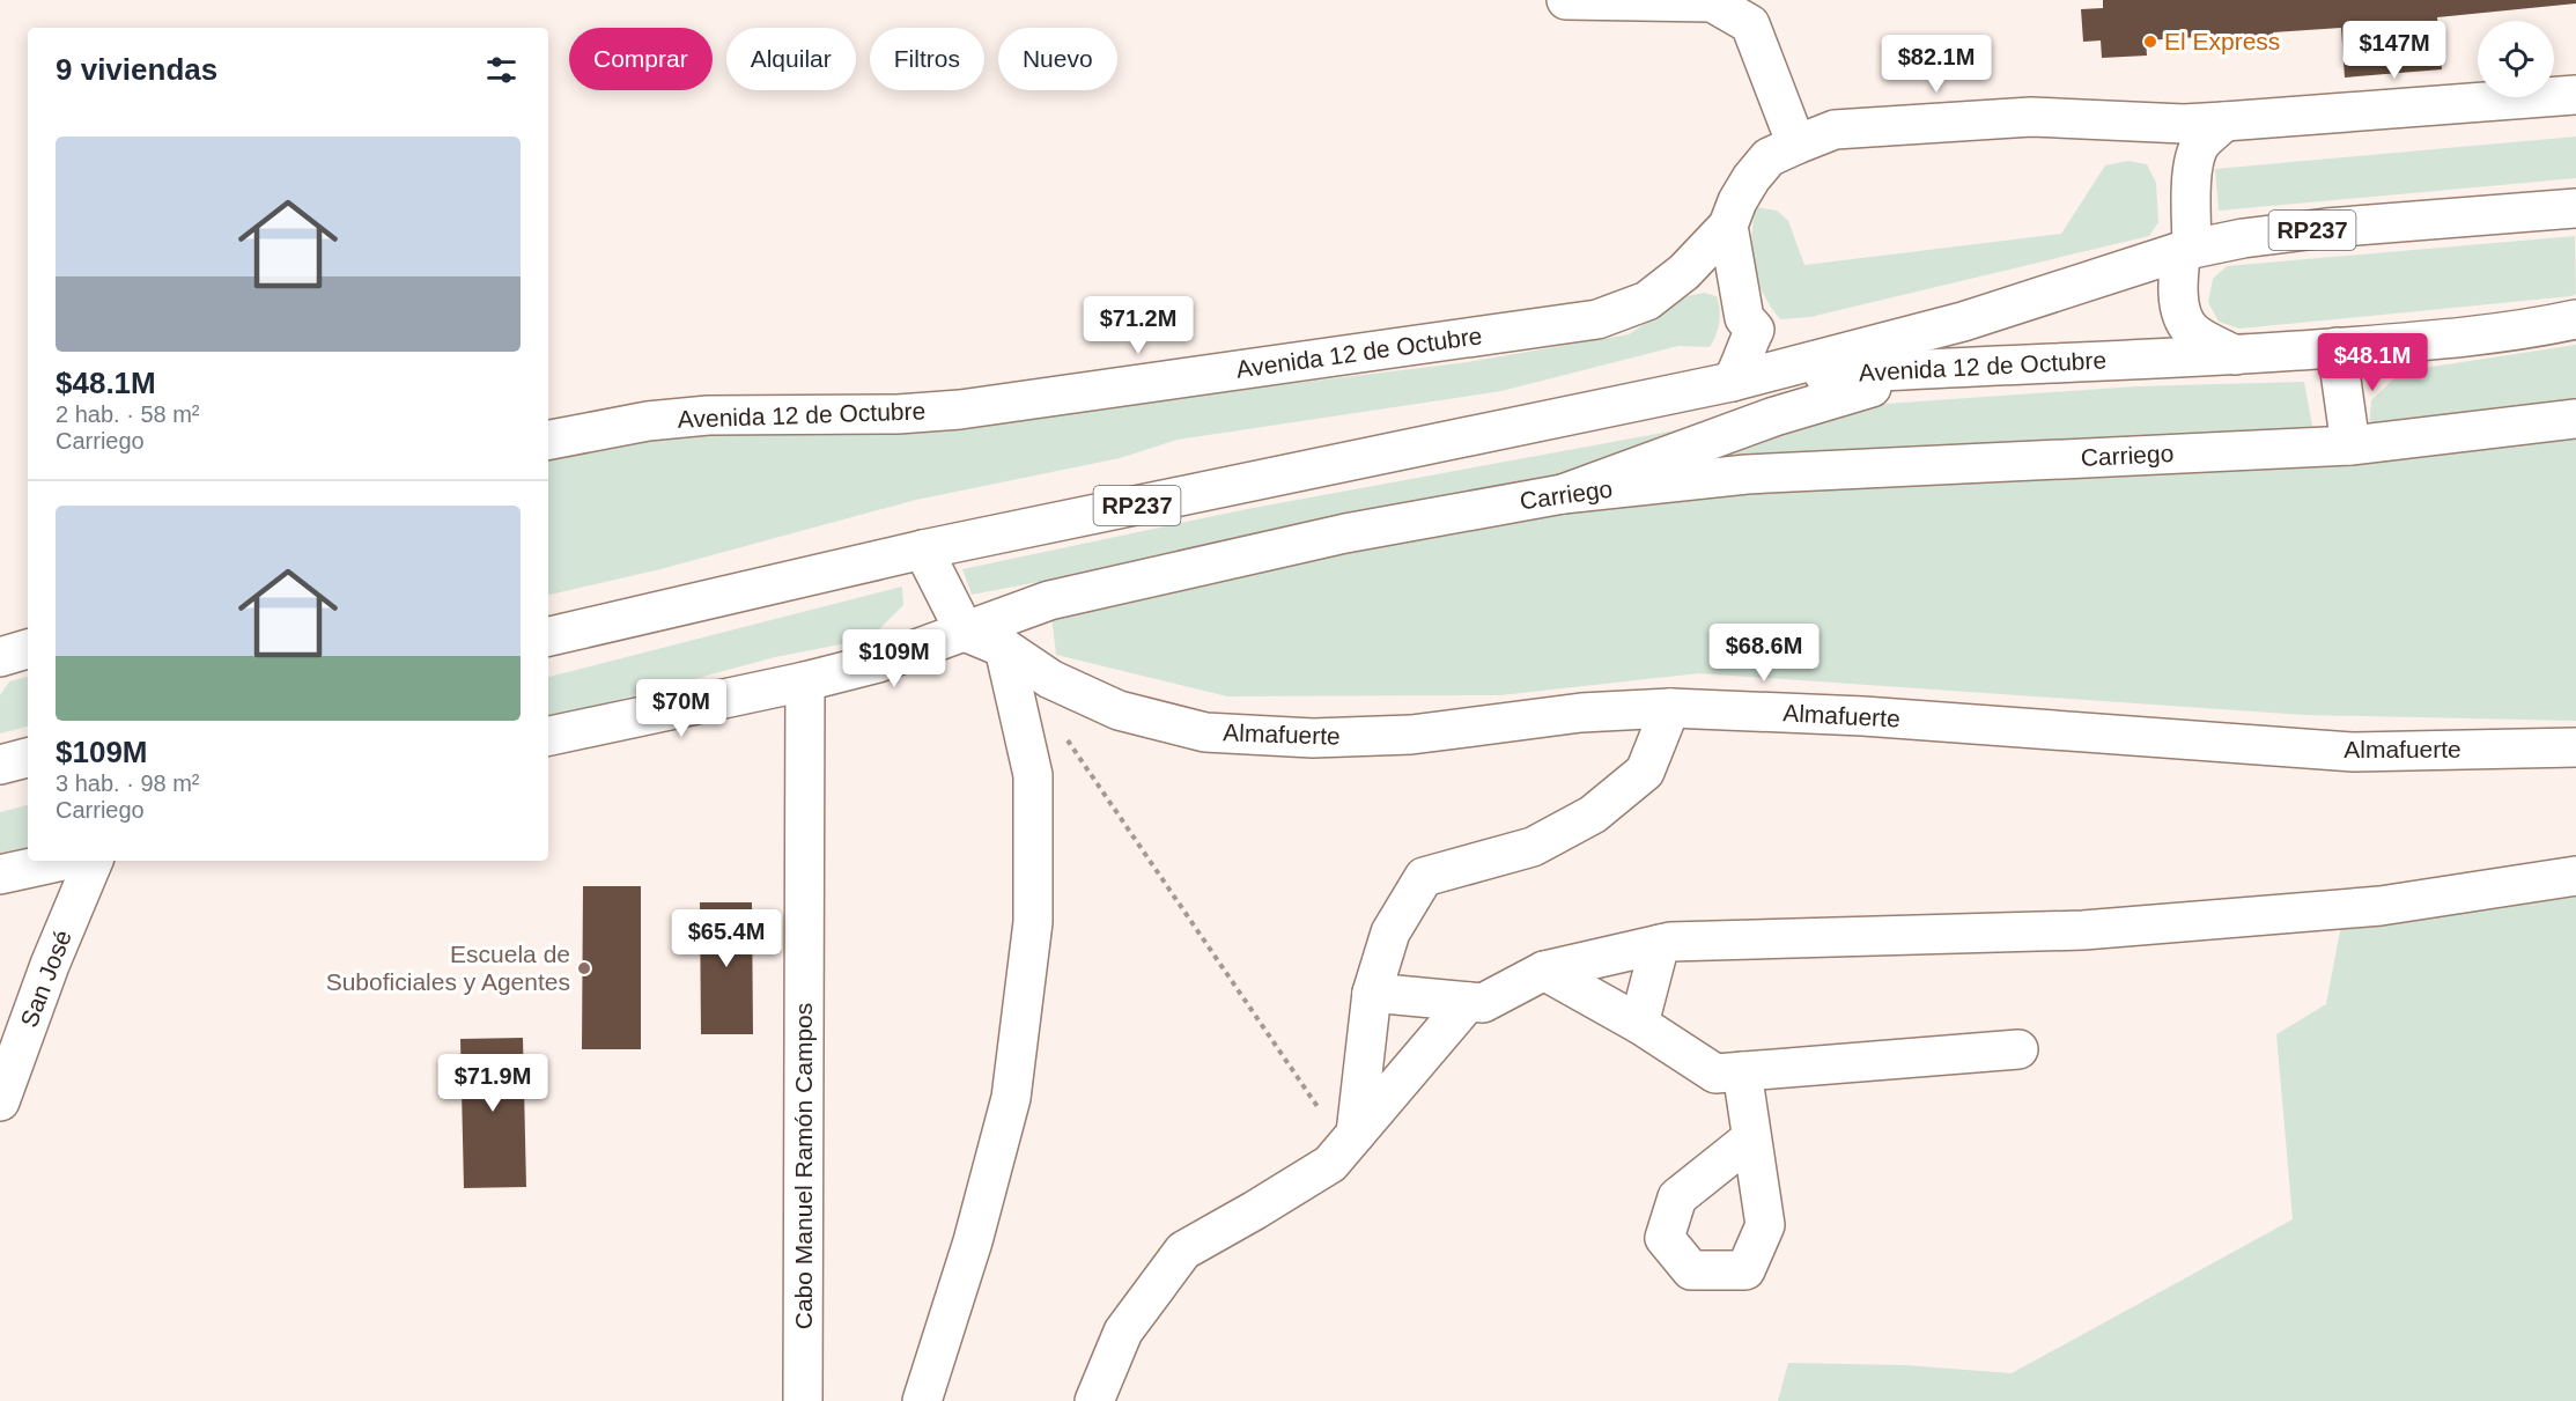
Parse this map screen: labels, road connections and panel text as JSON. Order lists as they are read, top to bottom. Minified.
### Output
{"streets":{"street":["RP237","Avenida 12 de Octubre","Carriego","Almafuerte","San José","Cabo Manuel Ramón Campos"]},"crossings":[["Carriego","Almafuerte"],["Carriego","Cabo Manuel Ramón Campos"]],"places":["El Express","Escuela de Suboficiales y Agentes"],"page":{"price":["$147M","$82.1M","$71.2M","$48.1M","$68.6M","$109M","$70M","$65.4M","$71.9M"],"chip":["Comprar","Alquilar","Filtros","Nuevo"],"heading":"9 viviendas","list":[{"name":"$48.1M","note":"2 hab. · 58 m² · Carriego"},{"name":"$109M","note":"3 hab. · 98 m² · Carriego"}]}}
